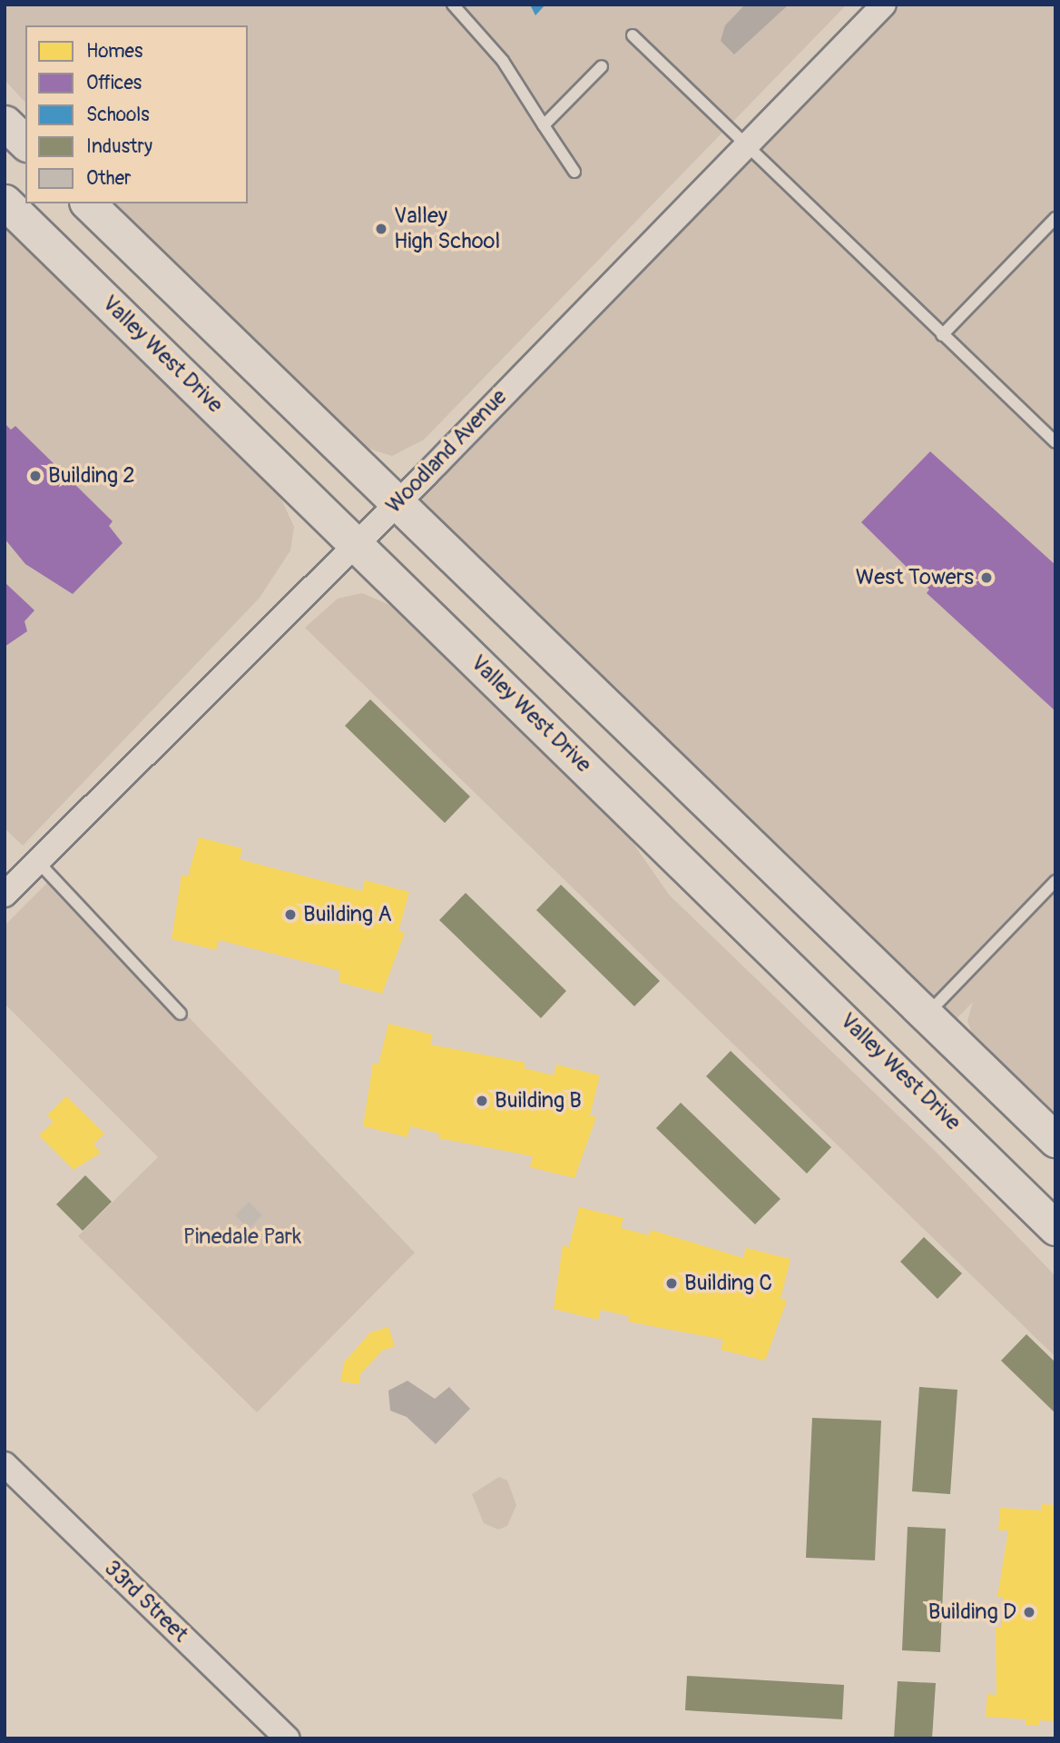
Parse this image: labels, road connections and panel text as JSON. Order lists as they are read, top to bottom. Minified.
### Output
{"streets":{"main road":["Valley West Drive"],"street":["Woodland Avenue","33rd Street"]},"crossings":[["Valley West Drive","Woodland Avenue"]],"parks":["Pinedale Park"],"places":["Valley High School","Building 2","West Towers","Building A","Building B","Building C","Building D"],"legend":["Homes","Offices","Schools","Industry","Other"]}
